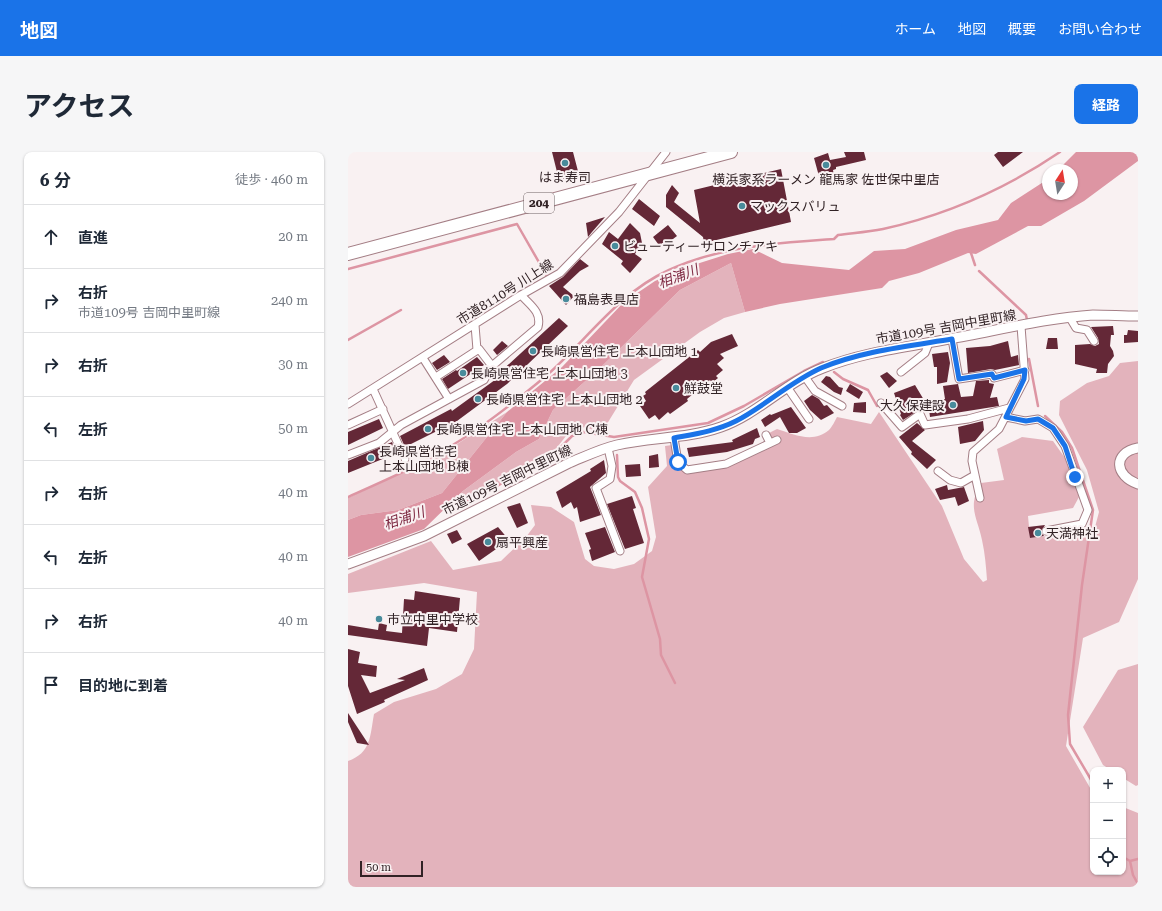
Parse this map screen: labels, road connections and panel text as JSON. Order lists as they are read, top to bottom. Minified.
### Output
{"streets":{"highway":["204"],"street":["市道8110号 川上線","市道109号 吉岡中里町線"]},"crossings":[["204","市道8110号 川上線"]],"water":["相浦川"],"places":["はま寿司","横浜家系ラーメン 龍馬家 佐世保中里店","マックスバリュ","ビューティーサロンチアキ","福島表具店","長崎県営住宅 上本山団地 1","長崎県営住宅 上本山団地 3","鮮鼓堂","長崎県営住宅 上本山団地 2","大久保建設","長崎県営住宅 上本山団地 C棟","長崎県営住宅 上本山団地 B棟","天満神社","扇平興産","市立中里中学校"],"scale_bar":"50 m","north":"top","page":{"header":"地図","nav":["ホーム","地図","概要","お問い合わせ"],"title":"アクセス","buttons":"経路","heading":["6 分","徒歩 · 460 m"],"list":[["直進","20 m"],["右折","市道109号 吉岡中里町線","240 m"],["右折","30 m"],["左折","50 m"],["右折","40 m"],["左折","40 m"],["右折","40 m"],"目的地に到着"],"map_buttons":["+","−"],"scale":"50 m"}}
